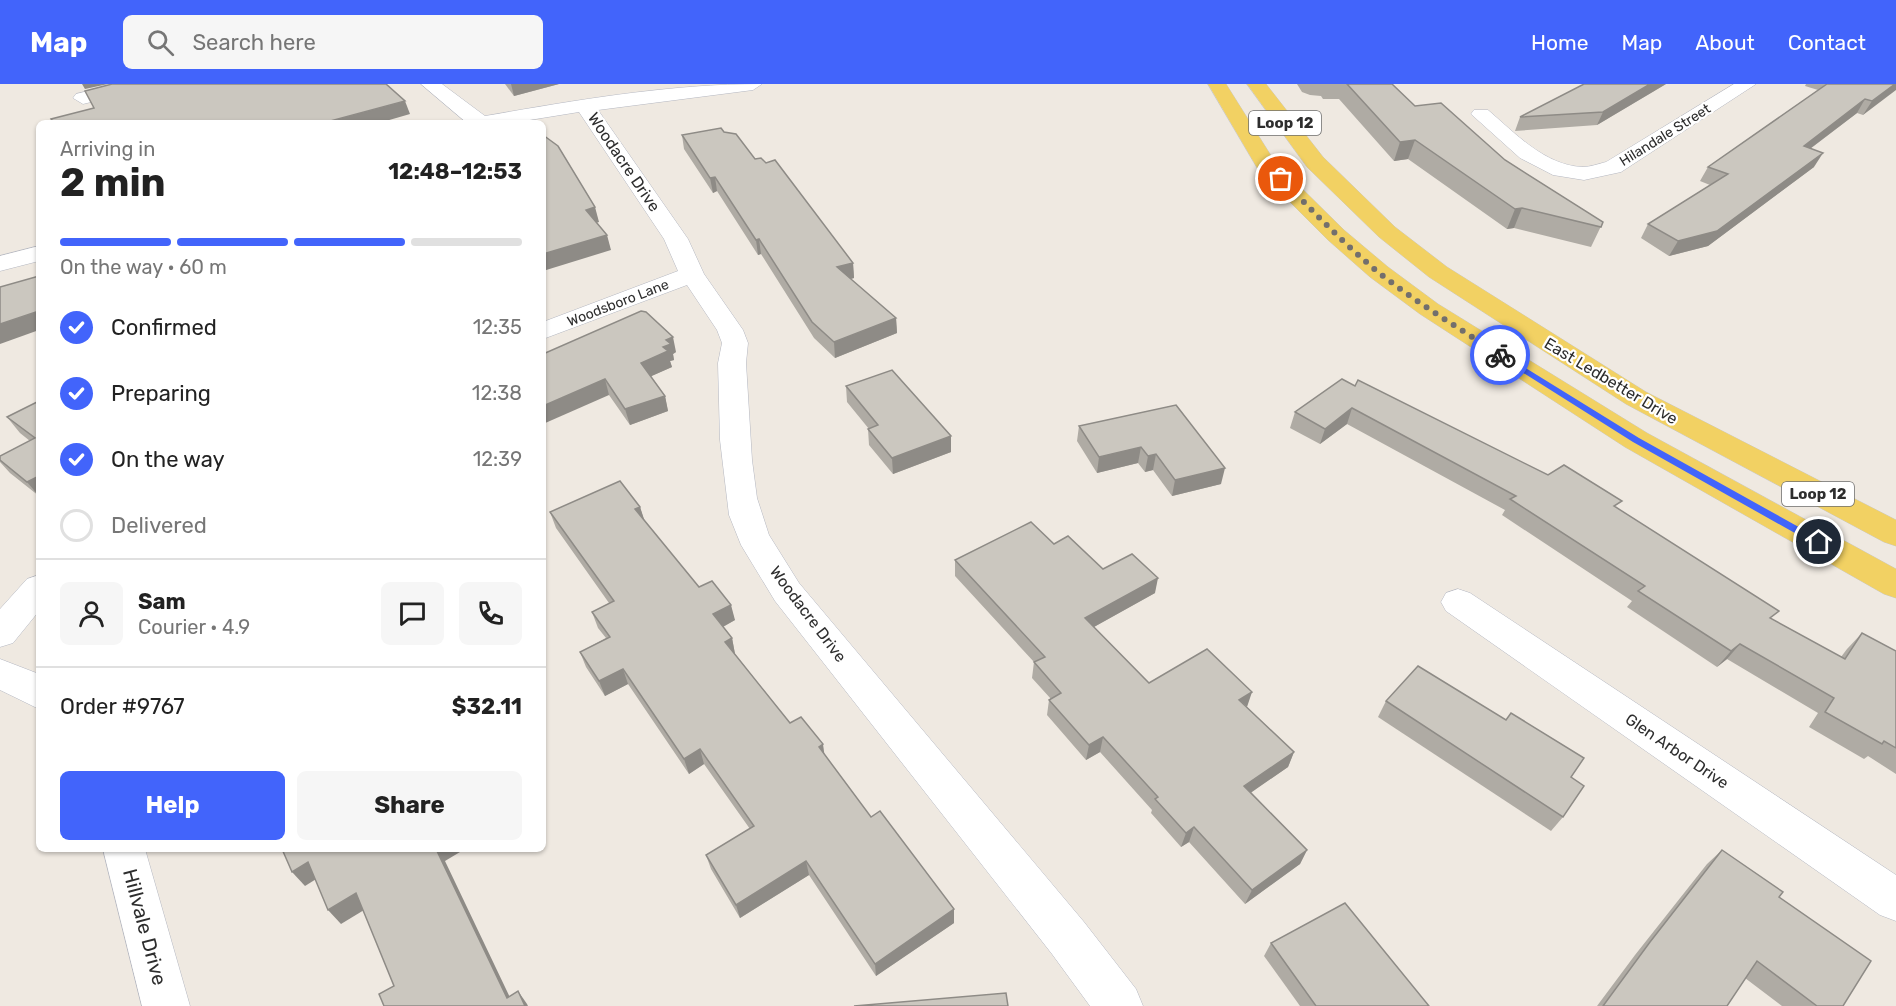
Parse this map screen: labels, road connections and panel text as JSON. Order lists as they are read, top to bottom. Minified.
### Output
{"streets":{"main road":["Loop 12","East Ledbetter Drive"],"street":["Hilandale Street","Woodacre Drive","Woodsboro Lane","Glen Arbor Drive","Hillvale Drive"]},"crossings":[["Woodacre Drive","Woodsboro Lane"]],"page":{"header":"Map","search":"Search here","nav":["Home","Map","About","Contact"],"heading":["2 min","Arriving in","12:48–12:53"],"panel":["Sam","Courier · 4.9","Order #9767","$32.11"],"bar":"On the way · 60 m","list":[["Confirmed","12:35"],["Preparing","12:38"],["On the way","12:39"],"Delivered"],"buttons":["Help","Share"]}}
